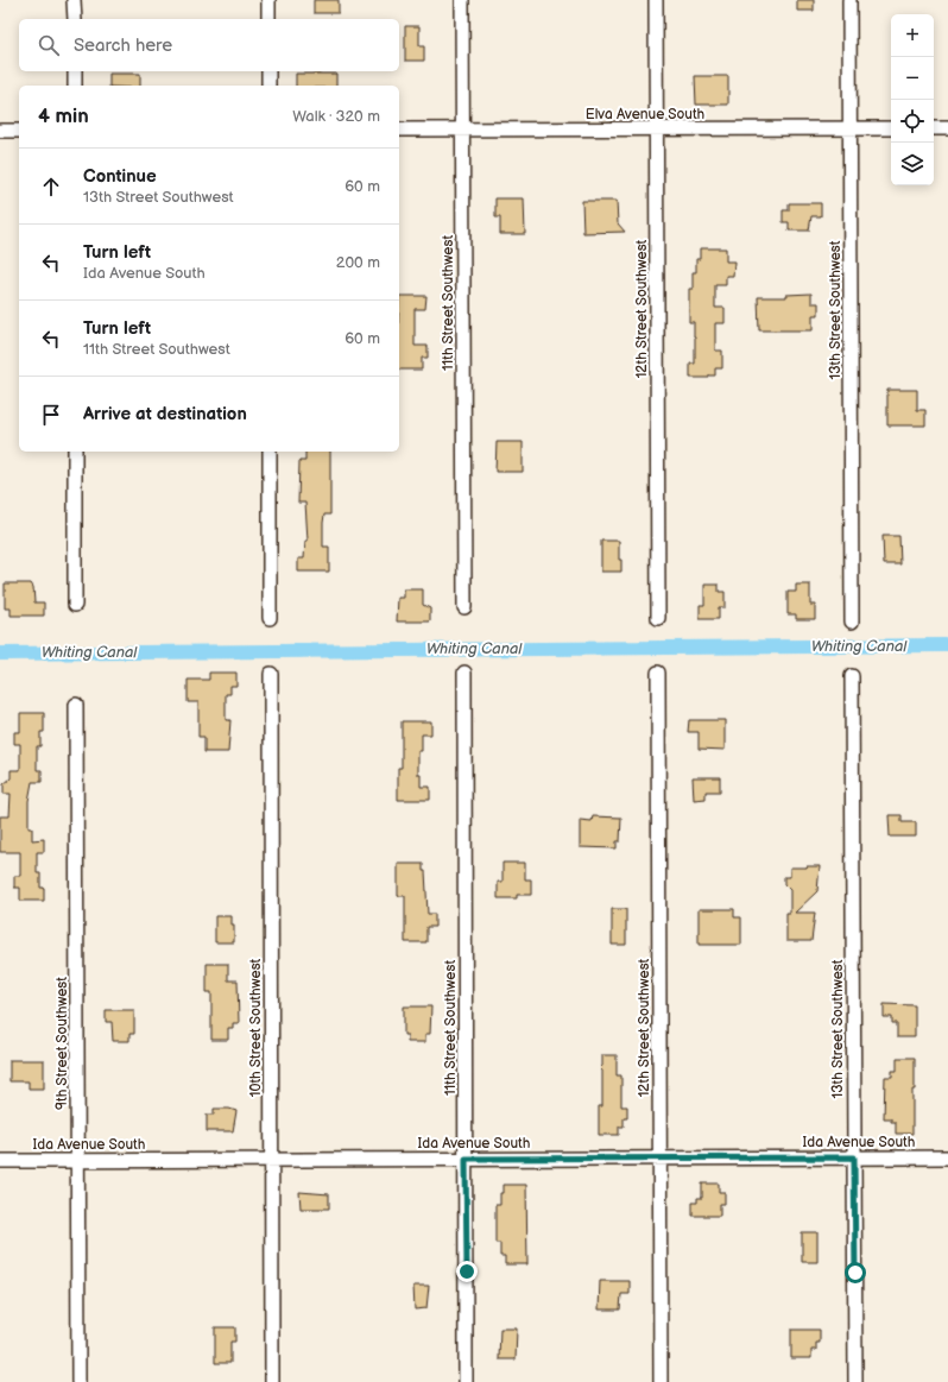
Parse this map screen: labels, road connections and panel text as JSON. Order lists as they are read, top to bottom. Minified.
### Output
{"streets":{"street":["Elva Avenue South","11th Street Southwest","12th Street Southwest","13th Street Southwest","10th Street Southwest","9th Street Southwest","Ida Avenue South"]},"crossings":[["Elva Avenue South","11th Street Southwest"],["Elva Avenue South","12th Street Southwest"],["Elva Avenue South","13th Street Southwest"],["11th Street Southwest","Ida Avenue South"],["12th Street Southwest","Ida Avenue South"],["13th Street Southwest","Ida Avenue South"],["10th Street Southwest","Ida Avenue South"],["9th Street Southwest","Ida Avenue South"]],"water":["Whiting Canal"],"page":{"map_buttons":["+","−"],"search":"Search here","heading":["4 min","Walk · 320 m"],"list":[["Continue","13th Street Southwest","60 m"],["Turn left","Ida Avenue South","200 m"],["Turn left","11th Street Southwest","60 m"],"Arrive at destination"]}}
